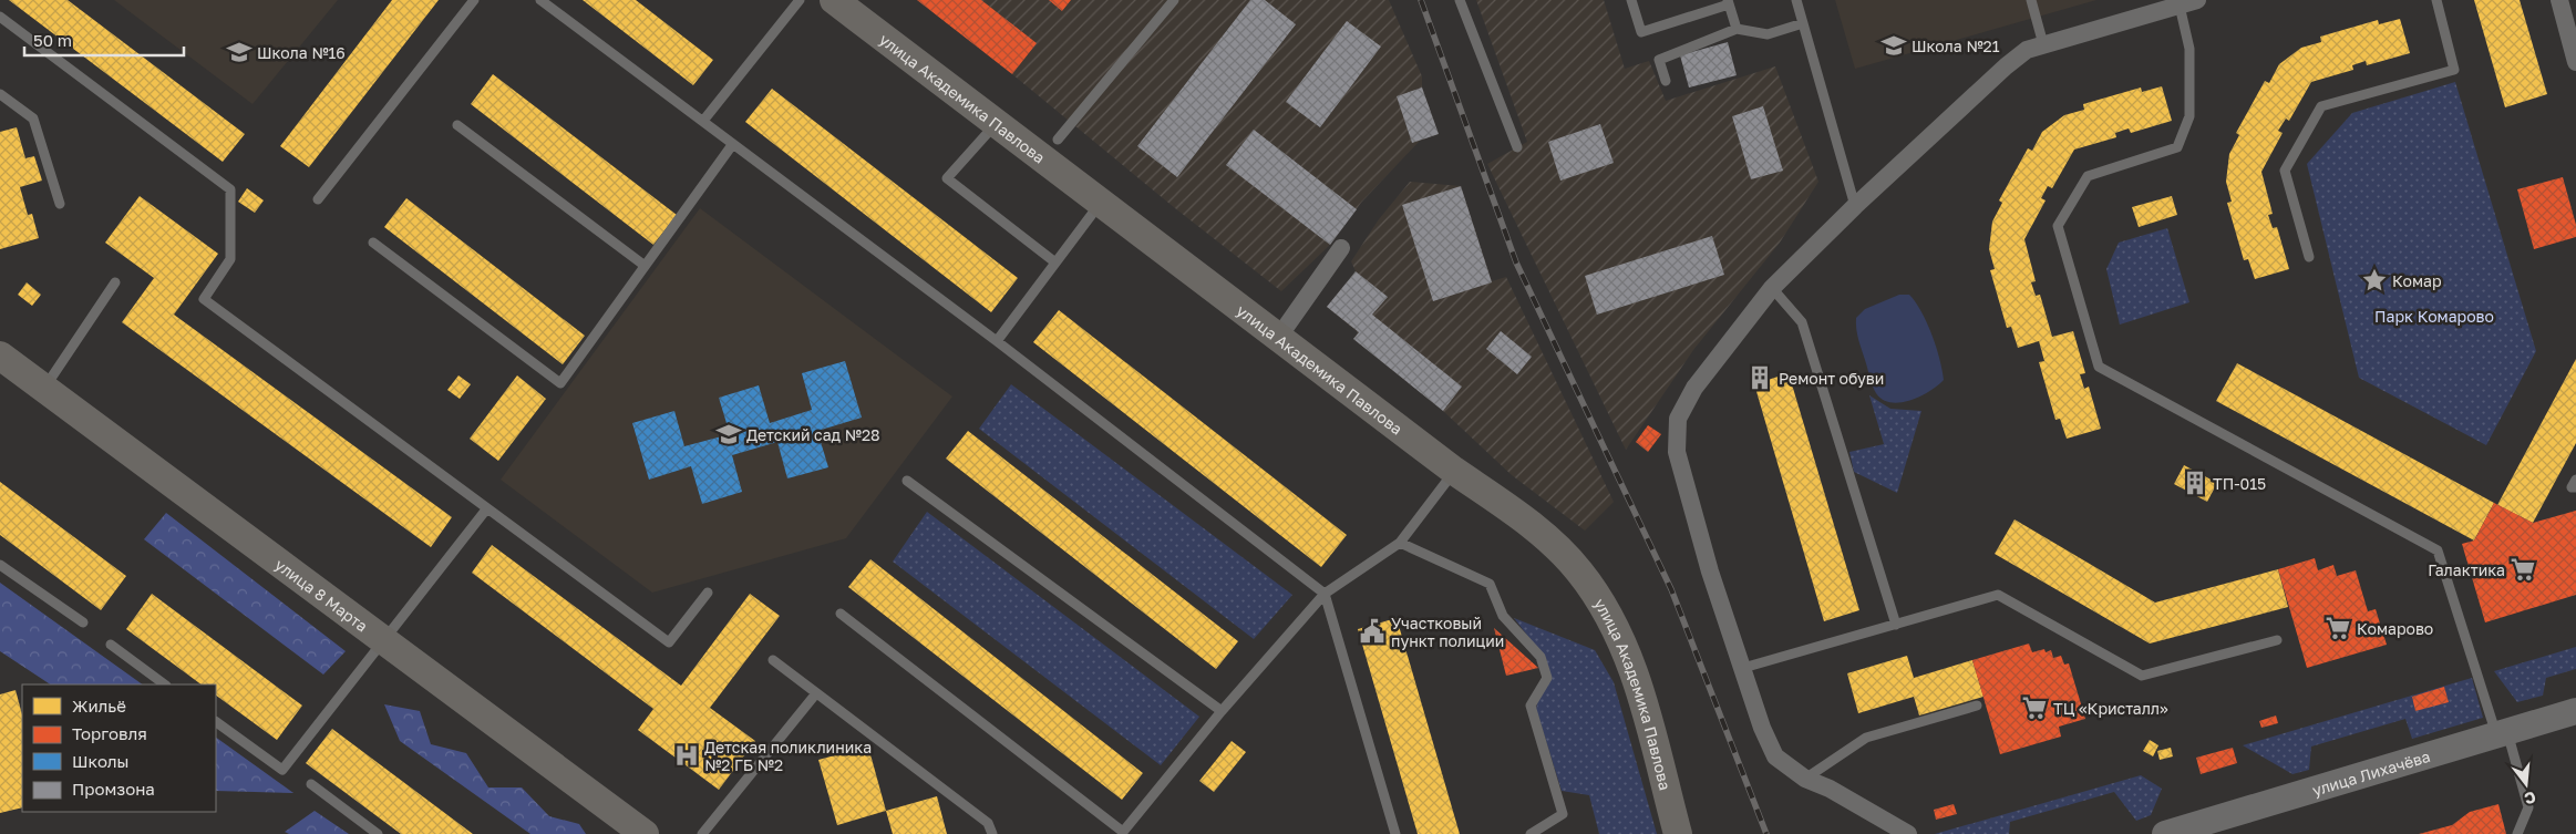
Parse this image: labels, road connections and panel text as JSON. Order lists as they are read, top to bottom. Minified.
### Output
{"streets":{"main road":["улица Академика Павлова","улица 8 Марта"],"street":["улица Лихачёва"]},"parks":["Парк Комарово"],"places":{"school or university":["Школа №21","Школа №16","Детский сад №28"],"place":["Комар"],"building":["Ремонт обуви","ТП-015"],"supermarket":["Галактика","Комарово","ТЦ «Кристалл»"],"public building":["Участковый пункт полиции"],"hospital":["Детская поликлиника №2 ГБ №2"]},"legend":["Жильё","Торговля","Школы","Промзона"],"scale_bar":"50 m","north":"bottom"}
